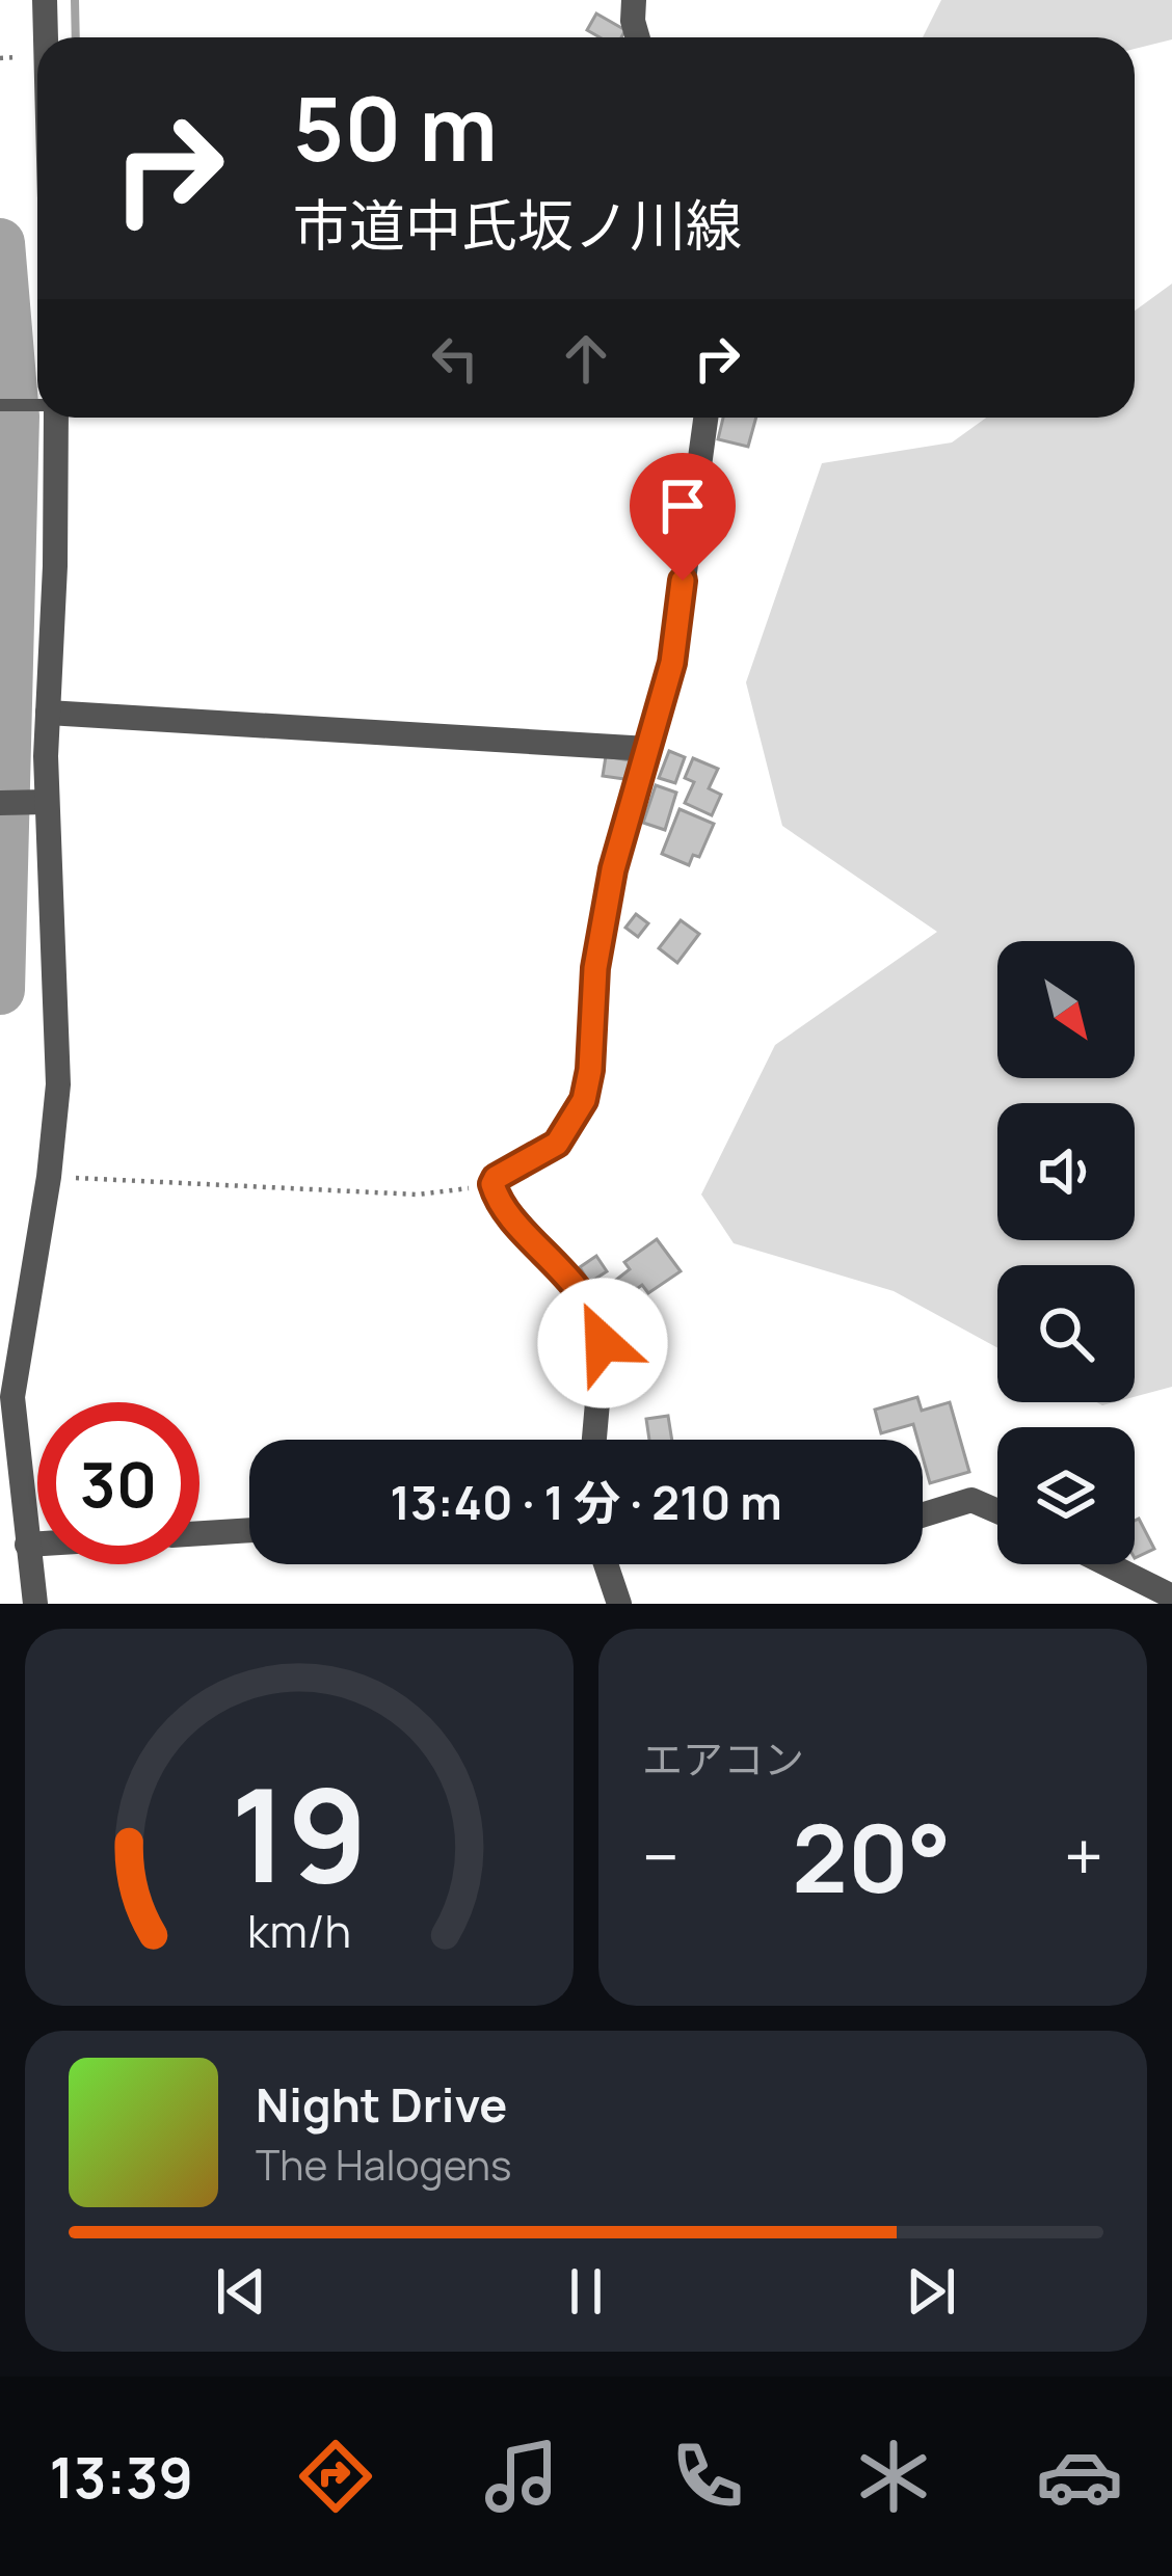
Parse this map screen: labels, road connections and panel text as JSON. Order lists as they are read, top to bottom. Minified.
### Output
{"north":"bottom right","page":{"turn":["50 m","市道中氏坂ノ川線"],"limit":"30","trip":"13:40 · 1 分 · 210 m","tile":"エアコン","heat":["−","20°","+"],"song":["Night Drive","The Halogens"],"tabs":"13:39","gauge":["19","km/h"]}}
